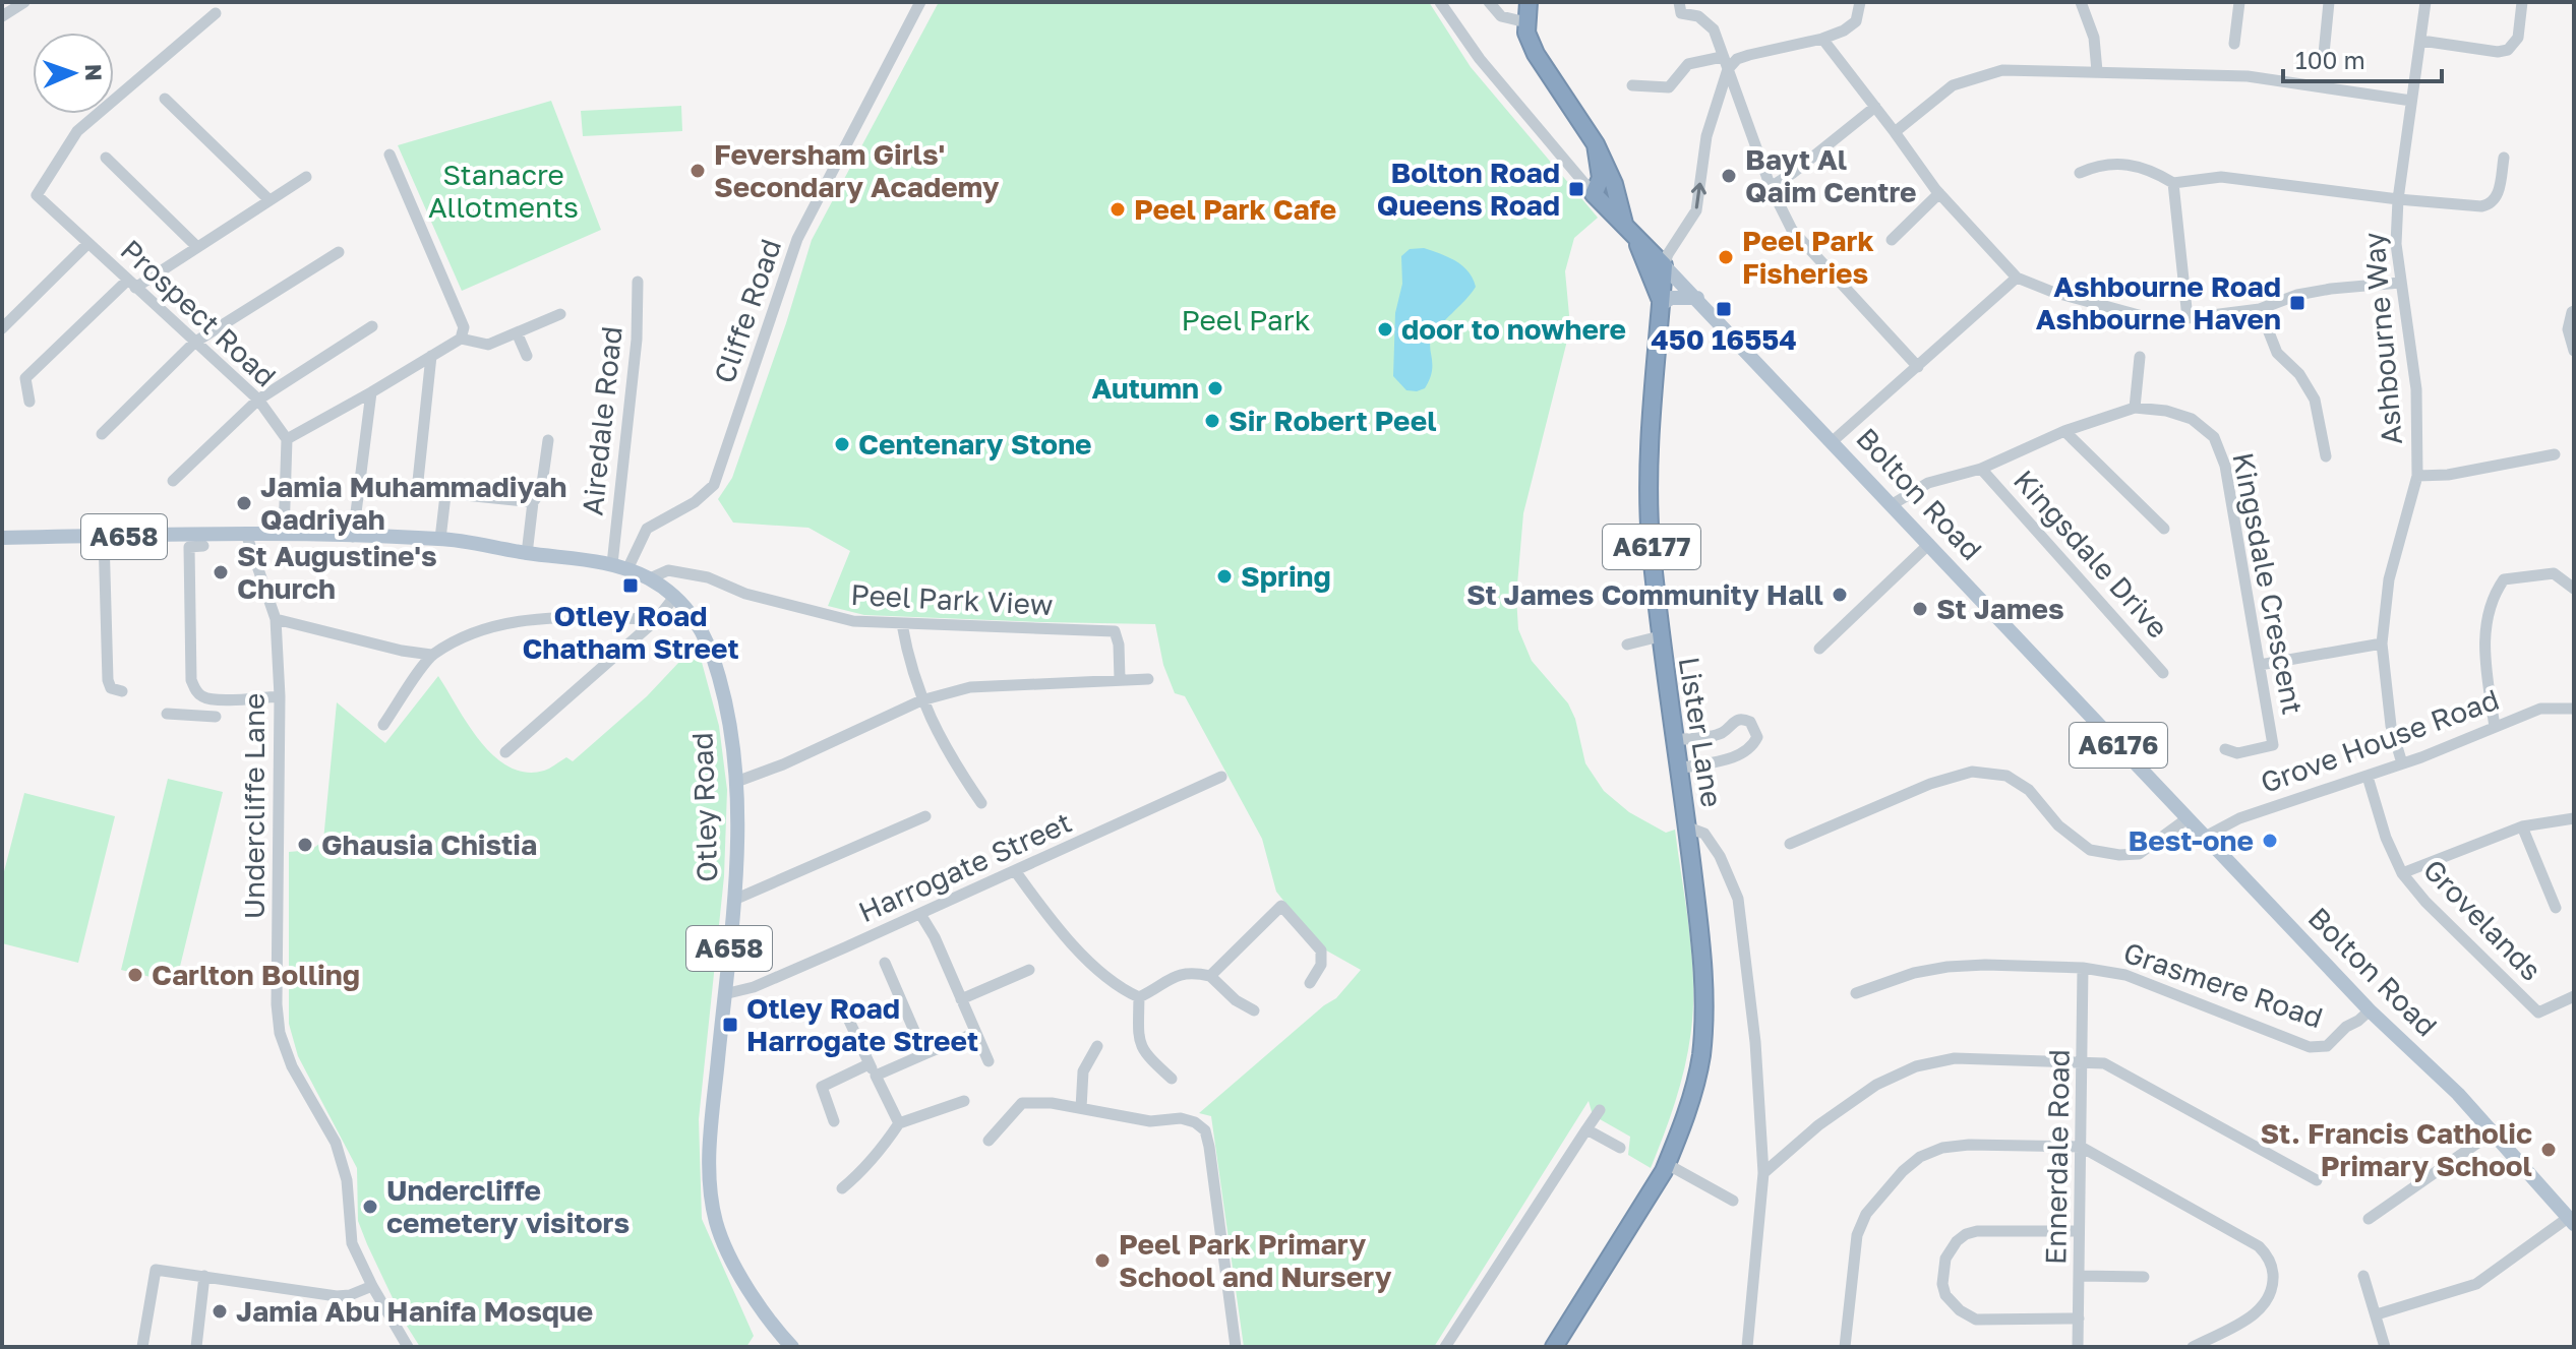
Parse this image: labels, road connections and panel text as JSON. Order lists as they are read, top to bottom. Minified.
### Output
{"streets":{"highway":["Bolton Road","A6177","Lister Lane"],"main road":["A658","A6176","Otley Road"],"street":["Cliffe Road","Prospect Road","Ashbourne Way","Airedale Road","Kingsdale Drive","Kingsdale Crescent","Peel Park View","Grove House Road","Undercliffe Lane","Harrogate Street","Grovelands","Grasmere Road","Ennerdale Road"]},"crossings":[["Cliffe Road","Otley Road"],["Ashbourne Way","Grove House Road"],["Airedale Road","Otley Road"],["Bolton Road","A6177"],["Bolton Road","Kingsdale Crescent"],["Bolton Road","Lister Lane"],["Bolton Road","Grove House Road"],["Bolton Road","Grasmere Road"],["A6177","Lister Lane"],["Kingsdale Drive","Kingsdale Crescent"],["Peel Park View","Otley Road"],["Grove House Road","Grovelands"],["Undercliffe Lane","Otley Road"],["Otley Road","Harrogate Street"],["Grasmere Road","Ennerdale Road"]],"parks":["Stanacre Allotments","Peel Park"],"places":{"other":["Feversham Girls' Secondary Academy","Bayt Al Qaim Centre","Peel Park Cafe","Peel Park Fisheries","door to nowhere","Autumn","Sir Robert Peel","Centenary Stone","Jamia Muhammadiyah Qadriyah","St Augustine's Church","Spring","St James Community Hall","St James","Best-one","Ghausia Chistia","Carlton Bolling","St. Francis Catholic Primary School","Undercliffe cemetery visitors","Peel Park Primary School and Nursery","Jamia Abu Hanifa Mosque"],"transit":["Bolton Road Queens Road","Ashbourne Road Ashbourne Haven","450 16554","Otley Road Chatham Street","Otley Road Harrogate Street"]},"scale_bar":"100 m","north":"right"}
